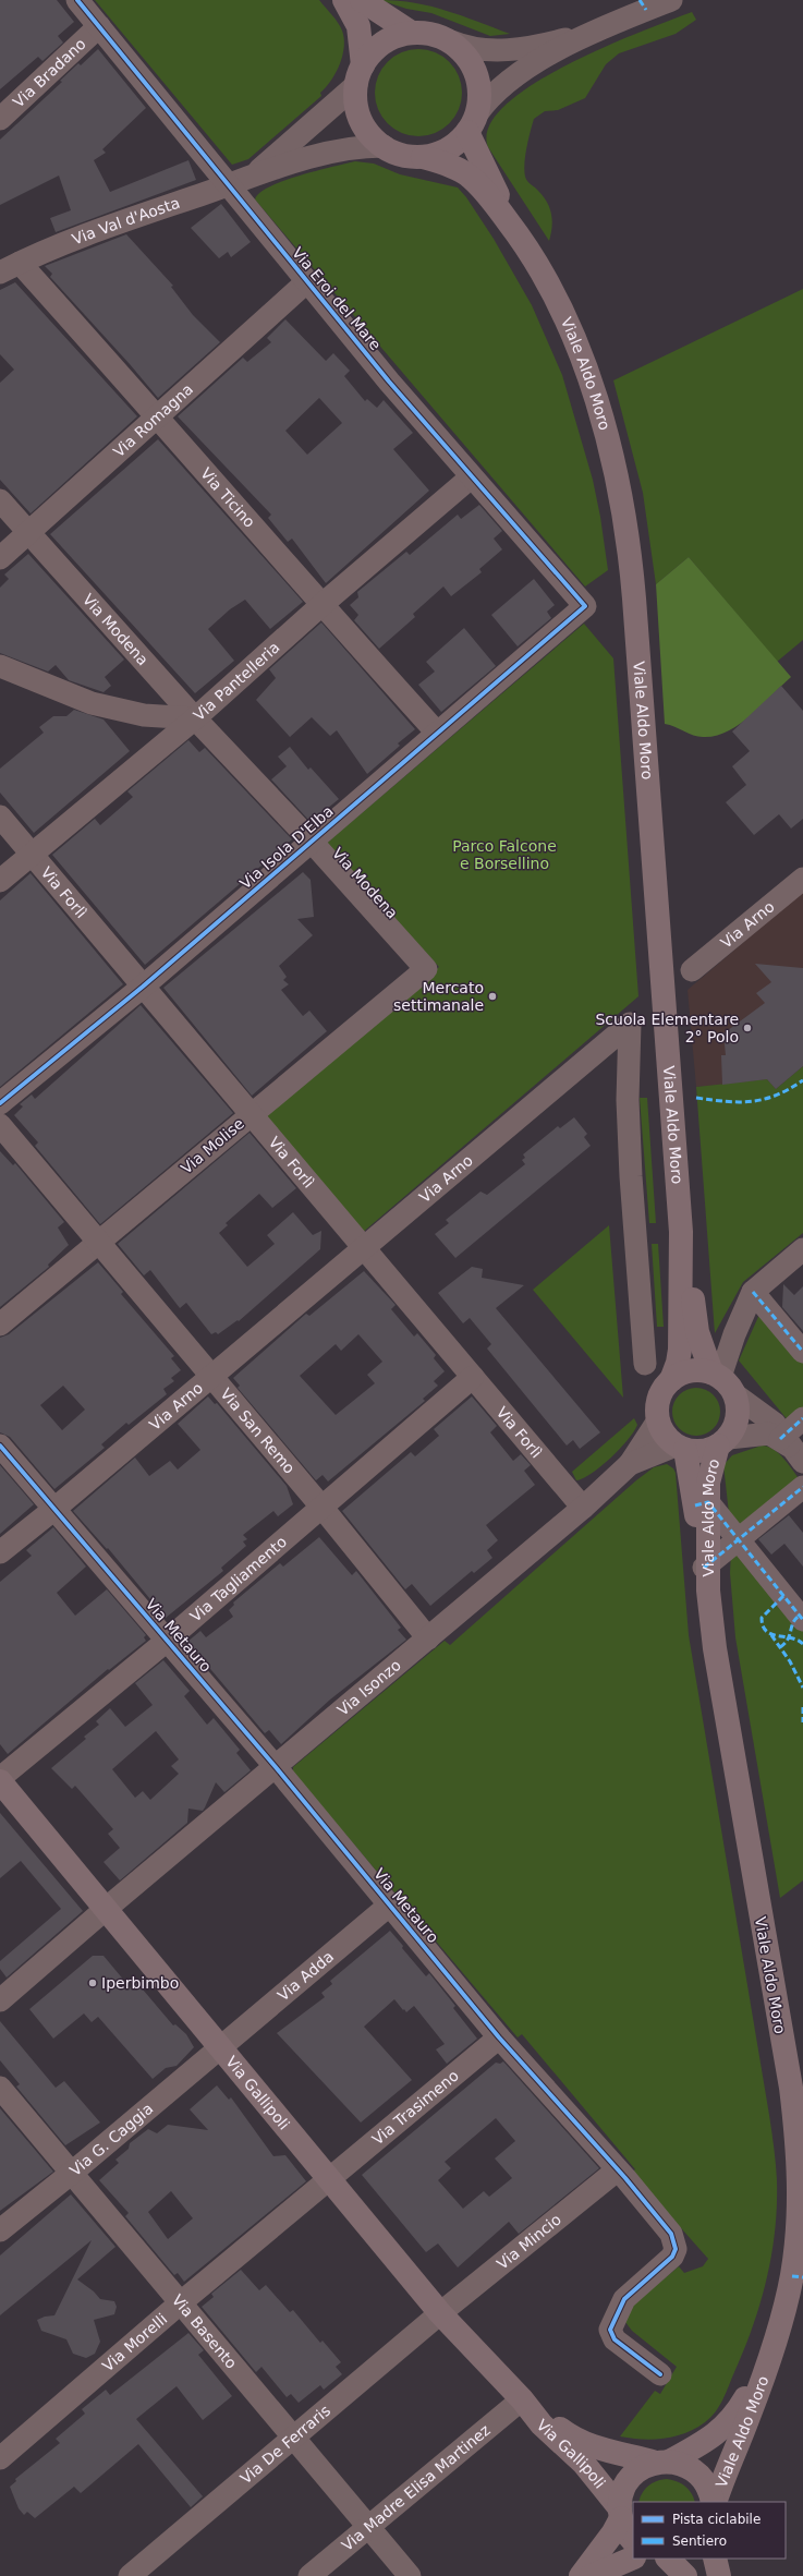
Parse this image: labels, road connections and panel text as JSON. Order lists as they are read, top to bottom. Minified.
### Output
{"streets":{"main road":["Viale Aldo Moro","Via Gallipoli"],"street":["Via Bradano","Via Val d'Aosta","Via Eroi del Mare","Via Romagna","Via Ticino","Via Modena","Via Pantelleria","Via Isola D'Elba","Via Forlì","Via Arno","Via Molise","Via San Remo","Via Tagliamento","Via Metauro","Via Isonzo","Via Adda","Via Trasimeno","Via G. Caggia","Via Mincio","Via Basento","Via Morelli","Via De Ferraris","Via Madre Elisa Martinez"]},"crossings":[["Via Bradano","Via Eroi del Mare"],["Via Val d'Aosta","Via Eroi del Mare"],["Via Val d'Aosta","Viale Aldo Moro"],["Via Val d'Aosta","Via Ticino"],["Via Eroi del Mare","Via Romagna"],["Via Eroi del Mare","Via Pantelleria"],["Via Eroi del Mare","Via Isola D'Elba"],["Viale Aldo Moro","Via Gallipoli"],["Via Romagna","Via Ticino"],["Via Romagna","Via Modena"],["Via Ticino","Via Pantelleria"],["Via Ticino","Via Isola D'Elba"],["Via Modena","Via Pantelleria"],["Via Modena","Via Isola D'Elba"],["Via Modena","Via Molise"],["Via Pantelleria","Via Forlì"],["Via Isola D'Elba","Via Forlì"],["Via Forlì","Via Arno"],["Via Forlì","Via Molise"],["Via Forlì","Via Tagliamento"],["Via Forlì","Via Isonzo"],["Via Arno","Via San Remo"],["Via Arno","Via Metauro"],["Via Molise","Via San Remo"],["Via San Remo","Via Tagliamento"],["Via San Remo","Via Isonzo"],["Via Tagliamento","Via Metauro"],["Via Tagliamento","Via Gallipoli"],["Via Metauro","Via Isonzo"],["Via Metauro","Via Adda"],["Via Metauro","Via Trasimeno"],["Via Metauro","Via Mincio"],["Via Isonzo","Via Gallipoli"],["Via Adda","Via Gallipoli"],["Via Adda","Via G. Caggia"],["Via Gallipoli","Via Trasimeno"],["Via Gallipoli","Via G. Caggia"],["Via Gallipoli","Via Mincio"],["Via Gallipoli","Via Morelli"],["Via Gallipoli","Via De Ferraris"],["Via Gallipoli","Via Madre Elisa Martinez"],["Via Trasimeno","Via Morelli"],["Via G. Caggia","Via Basento"],["Via Mincio","Via De Ferraris"],["Via Basento","Via Morelli"],["Via Basento","Via De Ferraris"],["Via Basento","Via Madre Elisa Martinez"]],"parks":["Parco Falcone e Borsellino"],"places":["Mercato settimanale","Scuola Elementare 2° Polo","Iperbimbo"],"legend":["Pista ciclabile","Sentiero"]}
